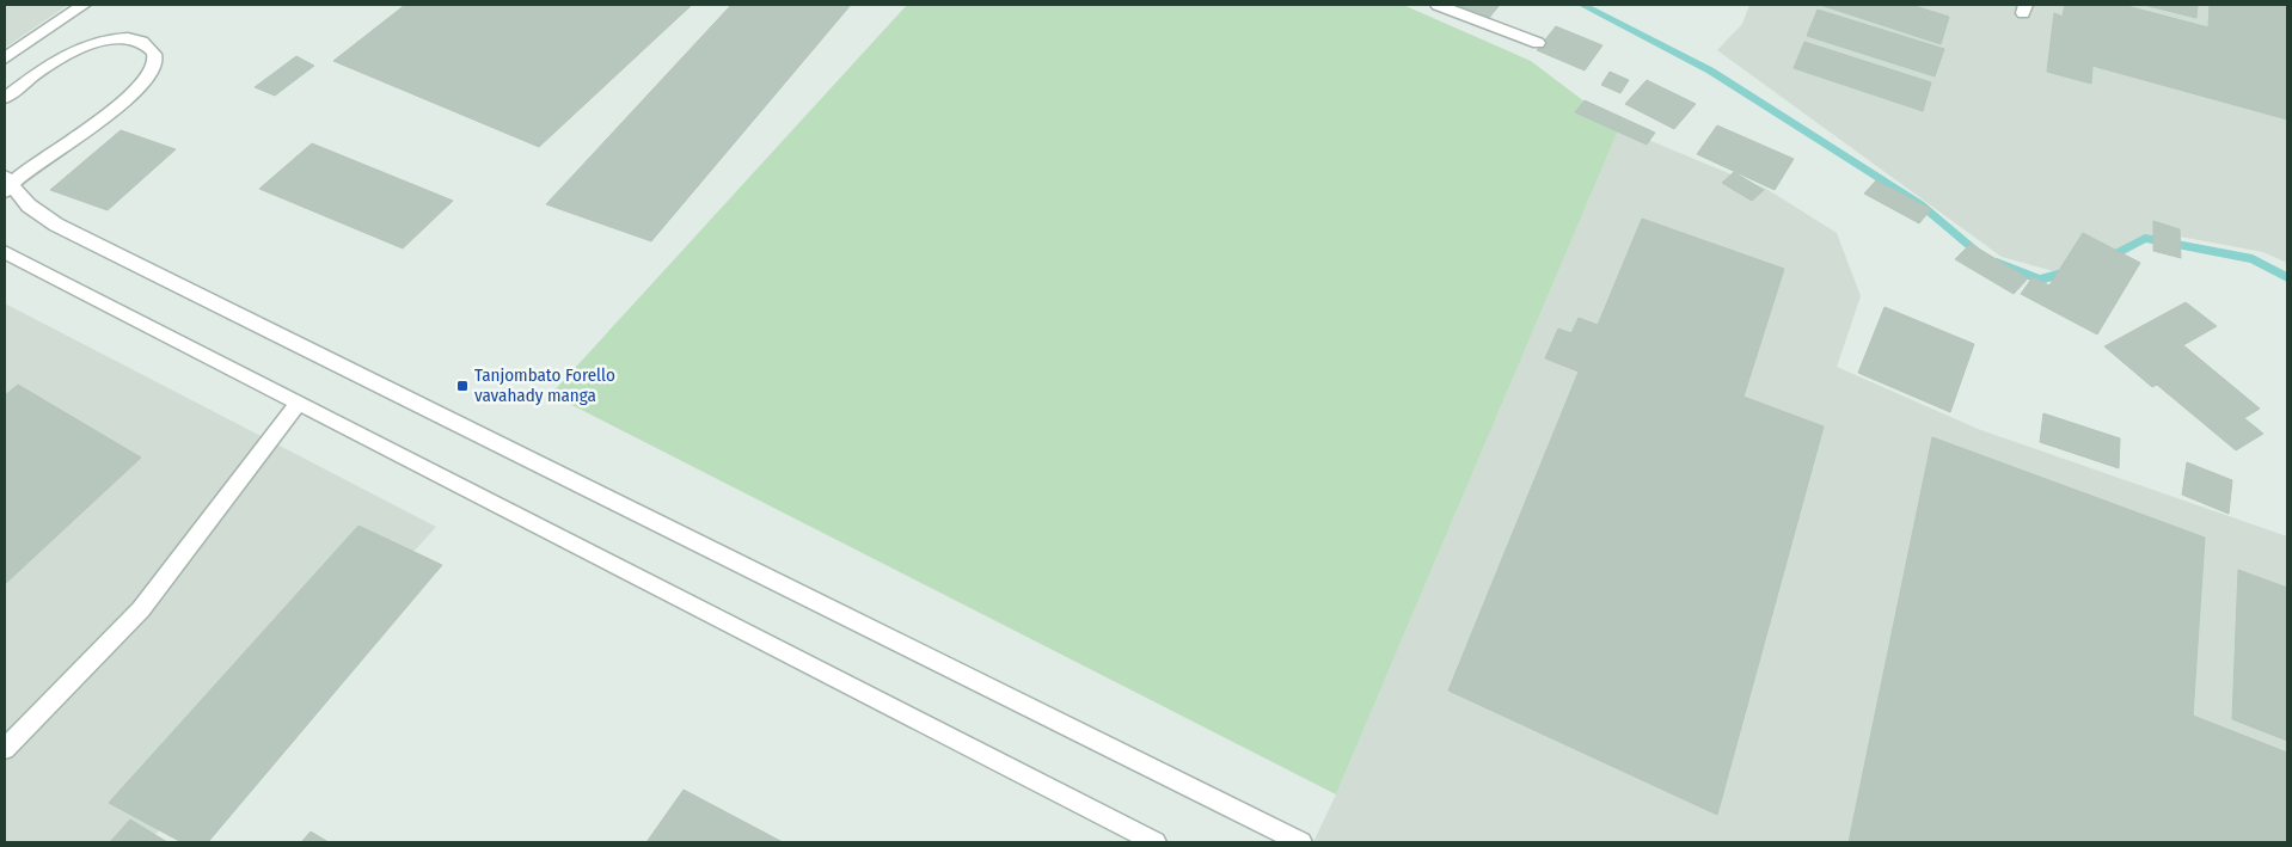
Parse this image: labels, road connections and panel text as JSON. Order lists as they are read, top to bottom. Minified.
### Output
{"places":{"transit":["Tanjombato Forello vavahady manga"]}}
